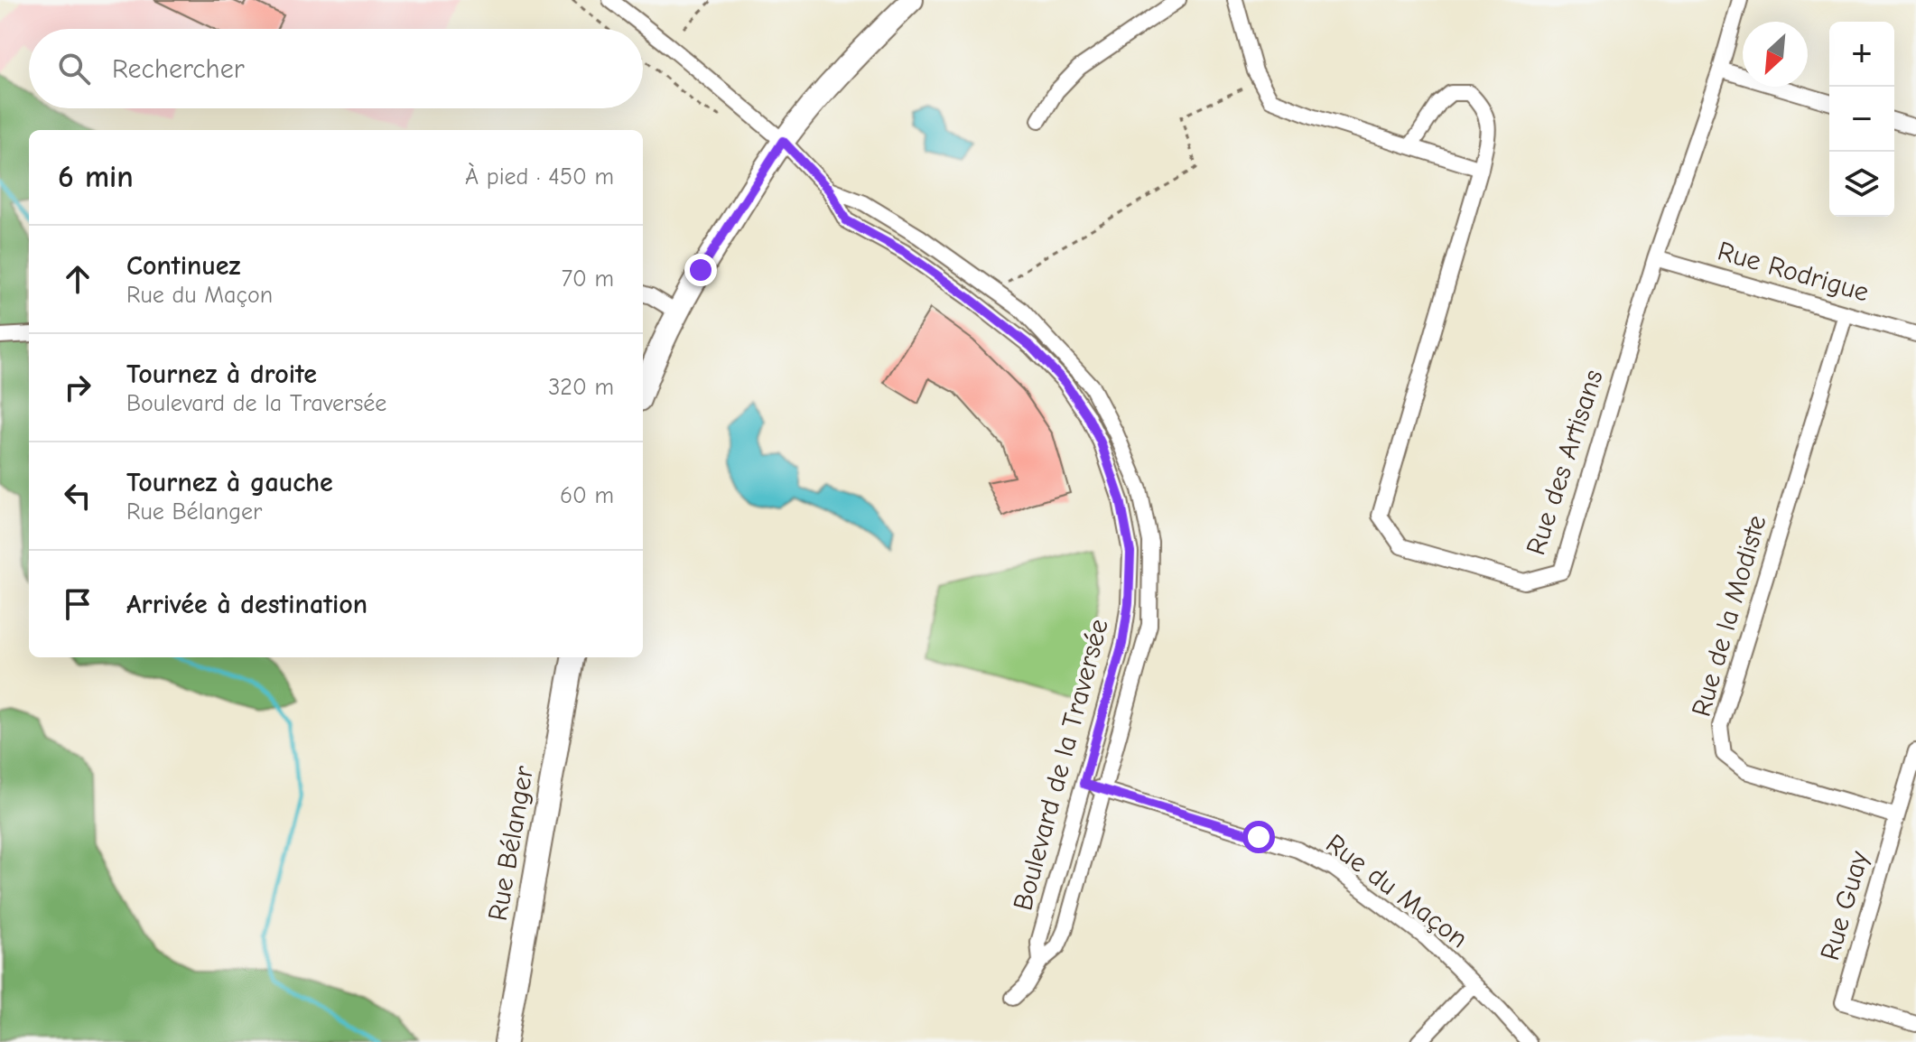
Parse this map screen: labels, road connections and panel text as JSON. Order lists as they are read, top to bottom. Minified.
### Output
{"streets":{"street":["Rue Rodrigue","Rue des Artisans","Rue de la Modiste","Boulevard de la Traversée","Rue Bélanger","Rue du Maçon","Rue Guay"]},"crossings":[["Rue Rodrigue","Rue des Artisans"],["Rue Rodrigue","Rue de la Modiste"],["Rue de la Modiste","Rue Guay"],["Boulevard de la Traversée","Rue du Maçon"]],"north":"bottom left","page":{"map_buttons":["+","−"],"search":"Rechercher","heading":["6 min","À pied · 450 m"],"list":[["Continuez","Rue du Maçon","70 m"],["Tournez à droite","Boulevard de la Traversée","320 m"],["Tournez à gauche","Rue Bélanger","60 m"],"Arrivée à destination"]}}
